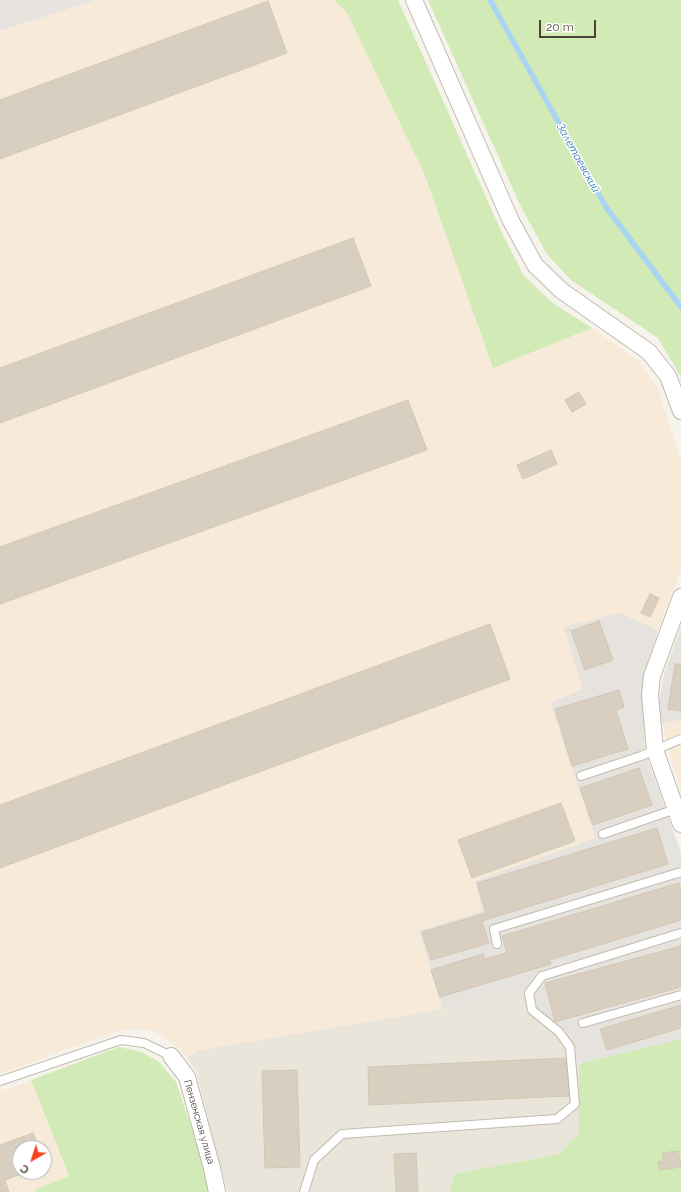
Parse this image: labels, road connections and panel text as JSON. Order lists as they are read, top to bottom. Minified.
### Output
{"streets":{"street":["Пензенская улица"]},"water":["Залетаевский"],"scale_bar":"20 m","north":"bottom left"}
